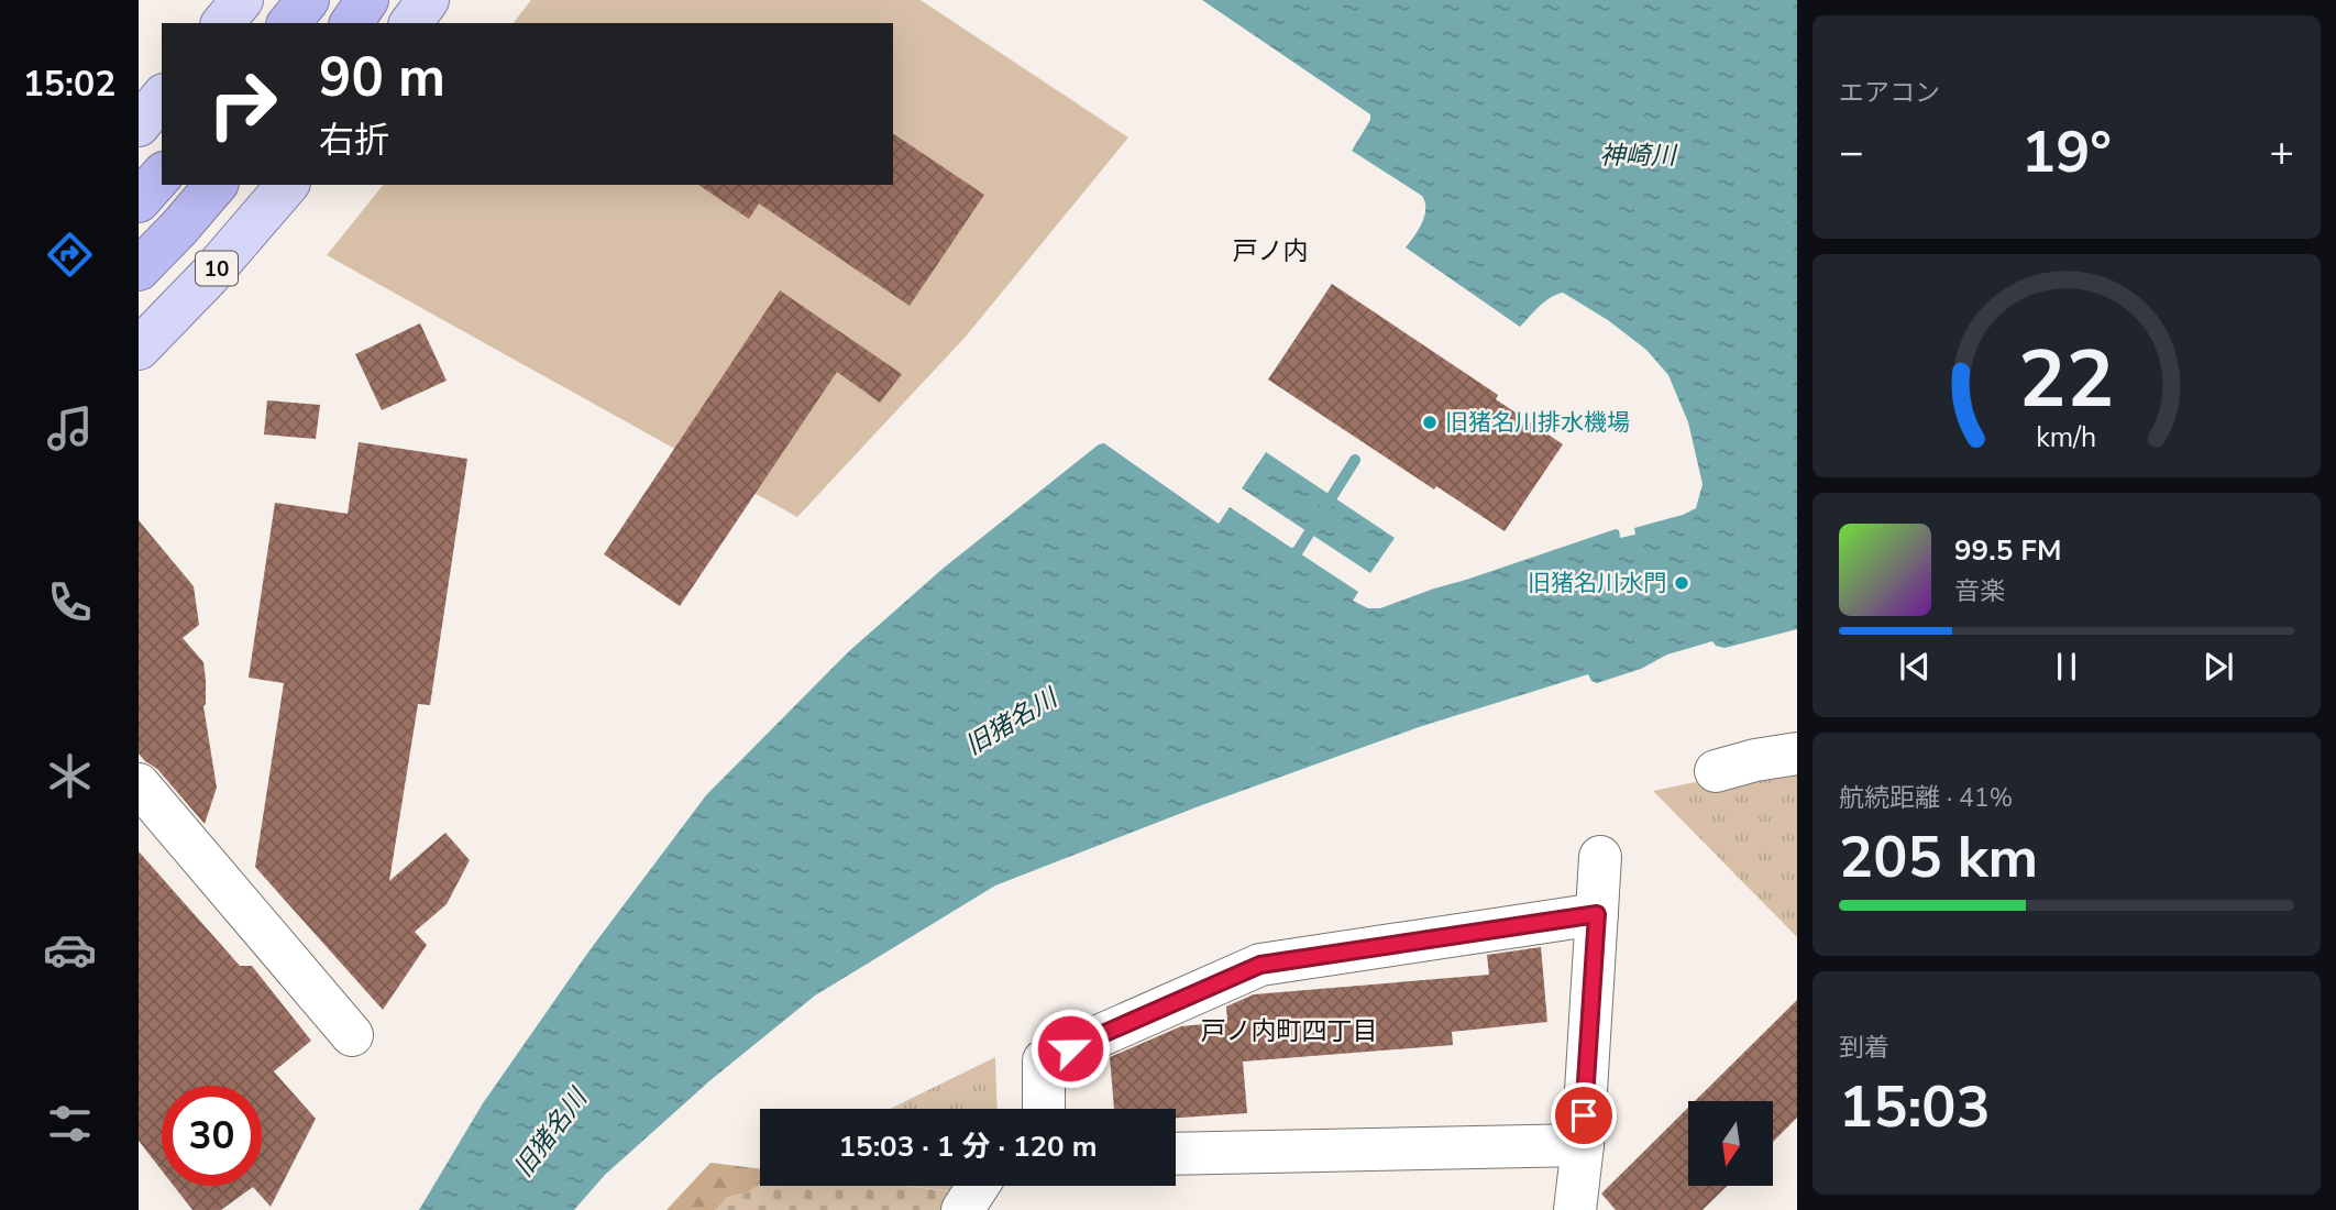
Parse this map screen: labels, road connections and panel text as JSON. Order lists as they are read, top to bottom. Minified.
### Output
{"streets":{"main road":["10"]},"districts":["戸ノ内","戸ノ内町四丁目"],"water":["神崎川","旧猪名川"],"places":["旧猪名川排水機場","旧猪名川水門"],"north":"bottom","page":{"tabs":"15:02","tile":["エアコン",["航続距離 · 41%","205 km"],["到着","15:03"]],"turn":["90 m","右折"],"heat":["−","19°","+"],"song":["99.5 FM","音楽"],"limit":"30","trip":"15:03 · 1 分 · 120 m","gauge":["22","km/h"]}}
